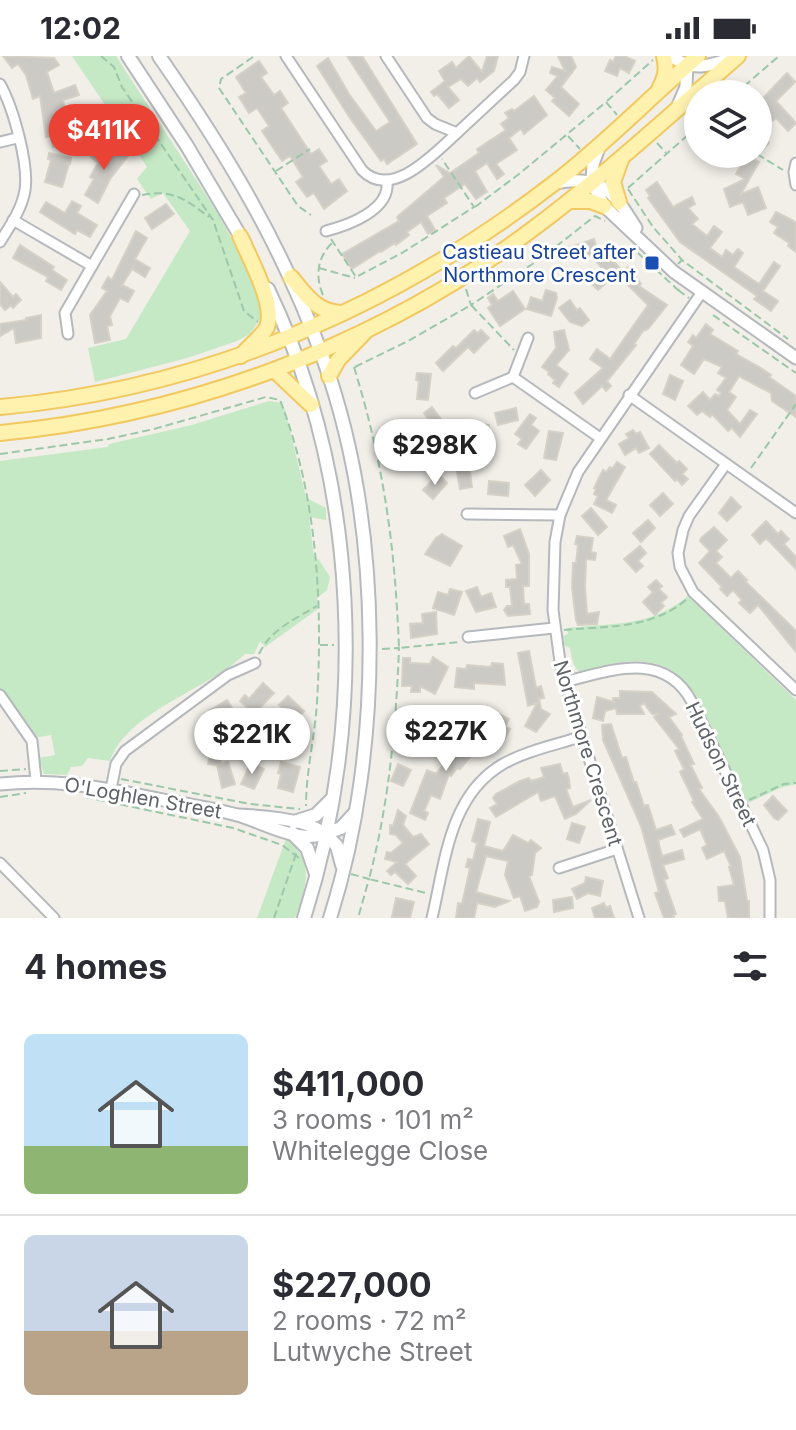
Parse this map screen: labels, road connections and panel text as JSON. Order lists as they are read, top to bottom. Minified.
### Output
{"streets":{"street":["Northmore Crescent","Hudson Street","O'Loghlen Street"]},"crossings":[["Northmore Crescent","Hudson Street"]],"places":{"transit":["Castieau Street after Northmore Crescent"]},"page":{"status":"12:02","price":["$411K","$298K","$227K","$221K"],"heading":"4 homes","list":[{"name":"$411,000","note":"3 rooms · 101 m² · Whitelegge Close"},{"name":"$227,000","note":"2 rooms · 72 m² · Lutwyche Street"}]}}
